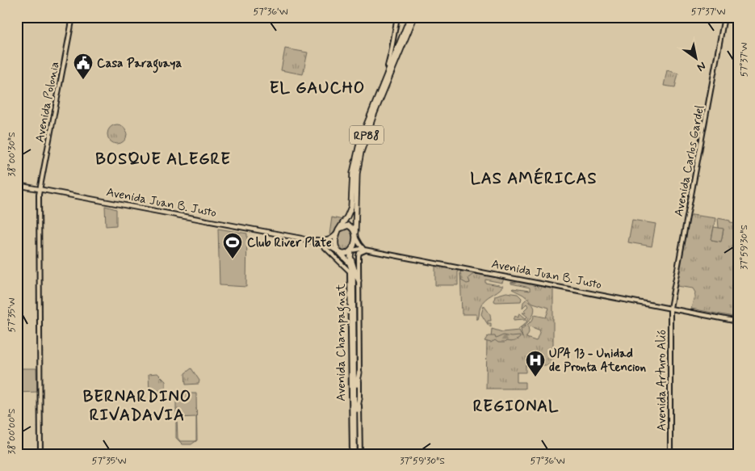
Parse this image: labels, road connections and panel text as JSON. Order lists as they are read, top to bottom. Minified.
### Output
{"streets":{"highway":["RP88","Avenida Champagnat"],"main road":["Avenida Polonia","Avenida Carlos Gardel","Avenida Juan B. Justo","Avenida Arturo Alió"]},"crossings":[["Avenida Polonia","Avenida Juan B. Justo"],["RP88","Avenida Juan B. Justo"],["RP88","Avenida Champagnat"],["Avenida Carlos Gardel","Avenida Juan B. Justo"],["Avenida Carlos Gardel","Avenida Arturo Alió"],["Avenida Juan B. Justo","Avenida Champagnat"],["Avenida Juan B. Justo","Avenida Arturo Alió"]],"districts":["EL GAUCHO","BOSQUE ALEGRE","LAS AMÉRICAS","BERNARDINO RIVADAVIA","REGIONAL"],"places":{"public building":["Casa Paraguaya"],"sports":["Club River Plate"],"hospital":["UPA 13 - Unidad de Pronta Atencion"]},"north":"bottom right","coordinates":["57°36'W","57°37'W","38°00'30\"S","37°59'30\"S","57°35'W","38°00'00\"S"]}
